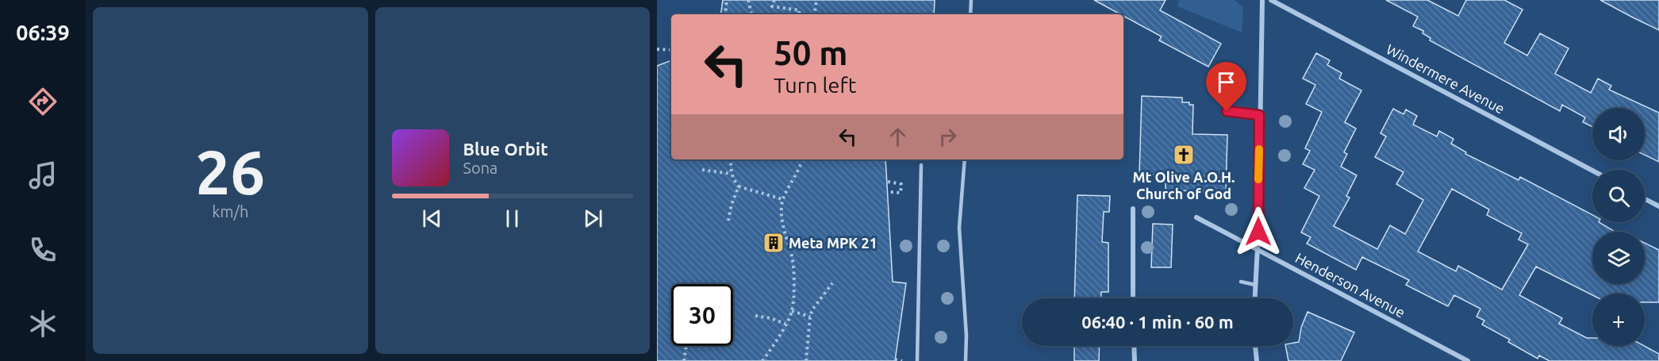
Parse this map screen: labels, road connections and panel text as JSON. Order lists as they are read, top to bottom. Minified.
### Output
{"streets":{"street":["Windermere Avenue","Henderson Avenue"]},"places":{"church":["Mt Olive A.O.H. Church of God"],"building":["Meta MPK 21"]},"page":{"tabs":"06:39","tile":["26","km/h"],"turn":["50 m","Turn left"],"map_buttons":"+","song":["Blue Orbit","Sona"],"limit":"30","trip":"06:40 · 1 min · 60 m"}}
